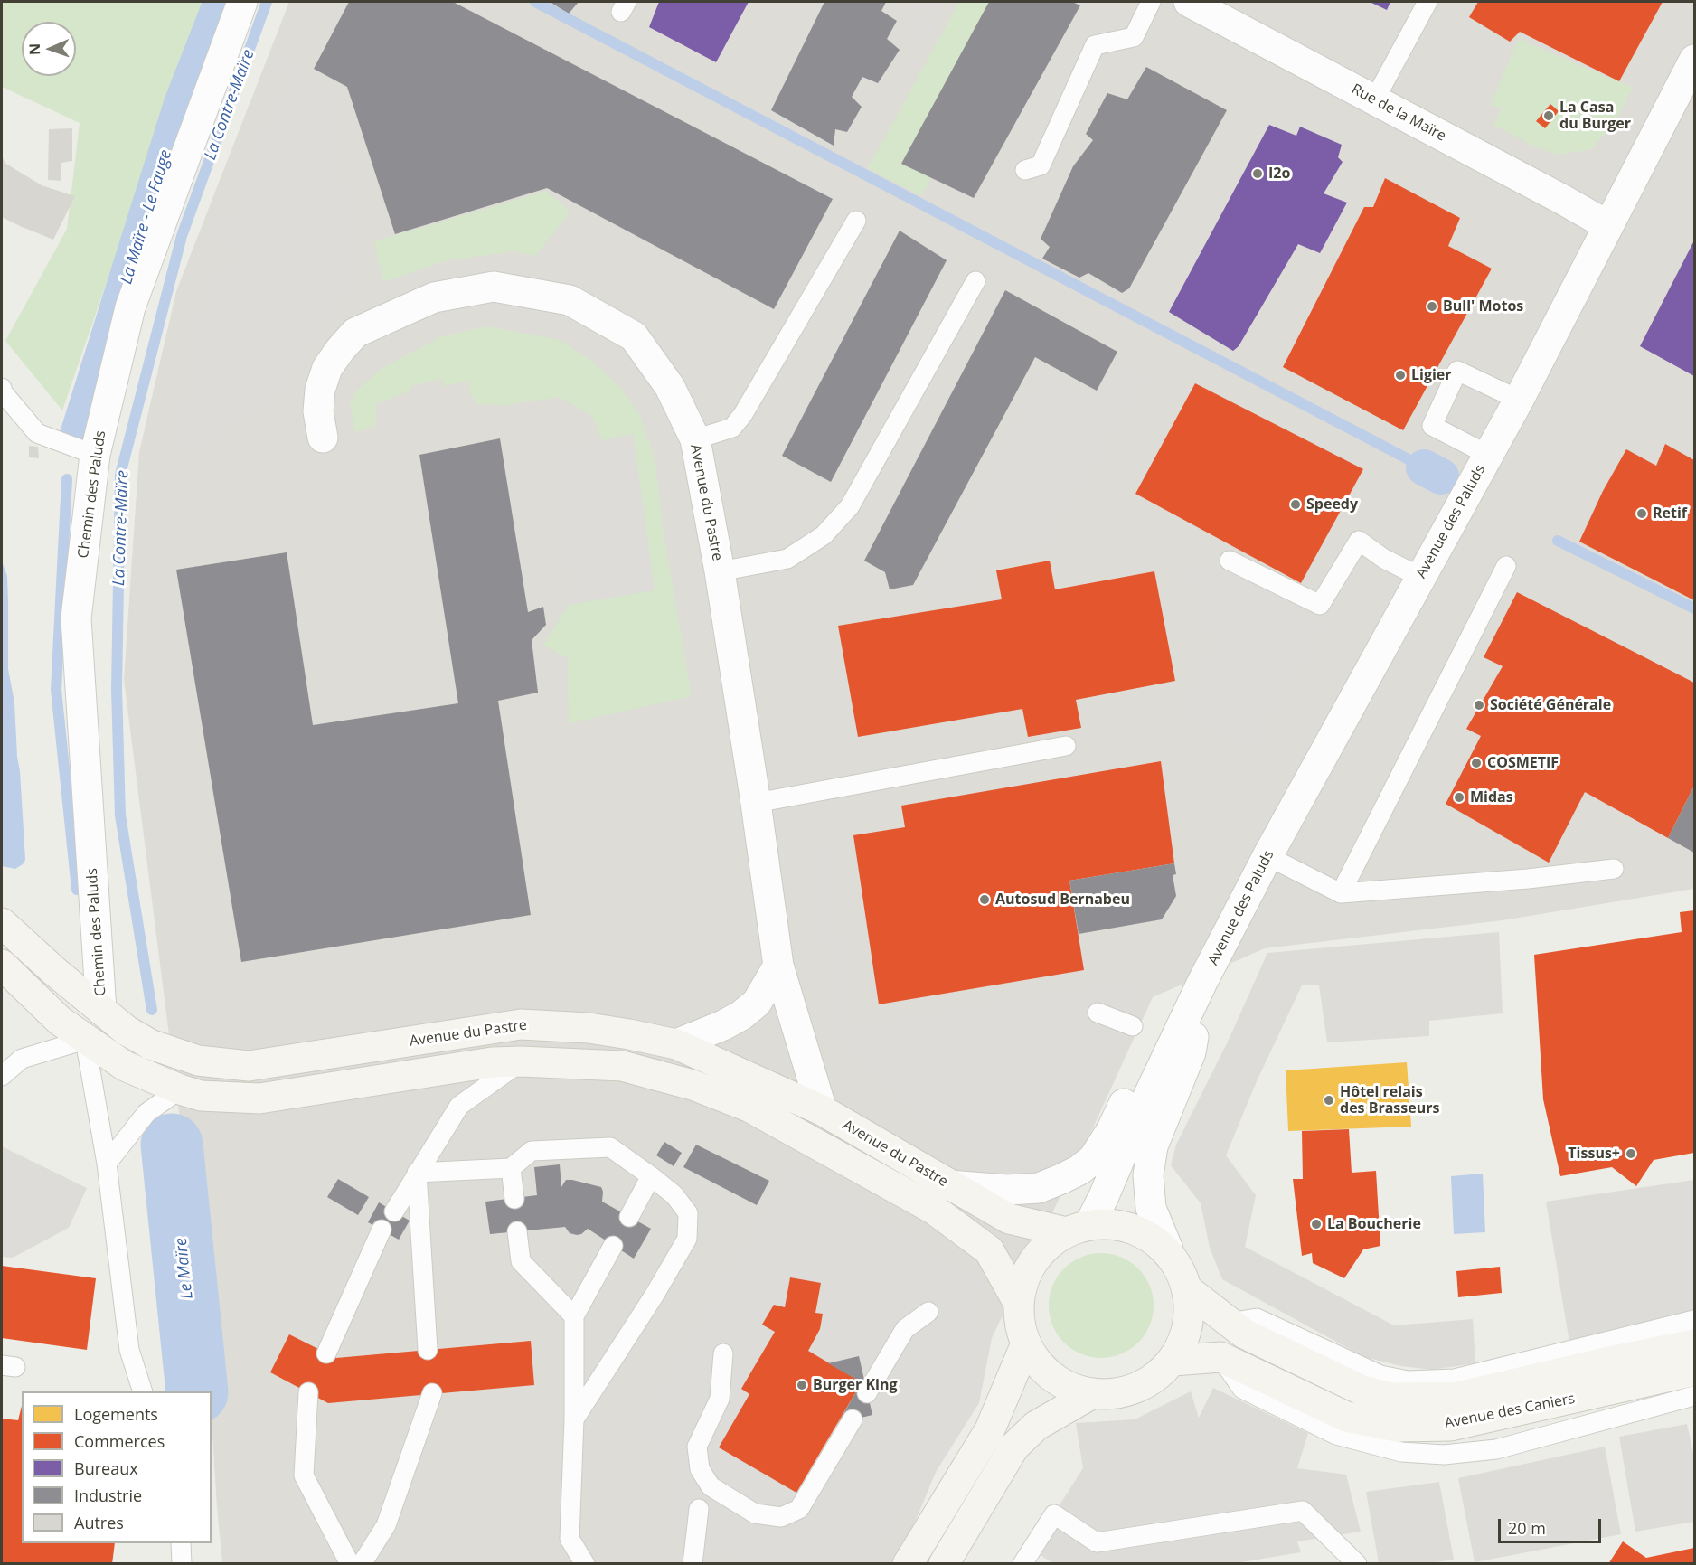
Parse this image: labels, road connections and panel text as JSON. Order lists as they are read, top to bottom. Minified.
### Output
{"streets":{"street":["Rue de la Maïre","Chemin des Paluds","Avenue du Pastre","Avenue des Paluds","Avenue des Caniers"]},"crossings":[["Rue de la Maïre","Avenue des Paluds"],["Chemin des Paluds","Avenue du Pastre"],["Avenue du Pastre","Avenue des Paluds"],["Avenue du Pastre","Avenue des Caniers"],["Avenue des Paluds","Avenue des Caniers"]],"water":["La Contre-Maïre","La Maïre - Le Fauge","Le Maïre"],"places":["La Casa du Burger","I2o","Bull' Motos","Ligier","Speedy","Retif","Société Générale","COSMETIF","Midas","Autosud Bernabeu","Hôtel relais des Brasseurs","Tissus+","La Boucherie","Burger King"],"legend":["Logements","Commerces","Bureaux","Industrie","Autres"],"scale_bar":"20 m","north":"left"}
